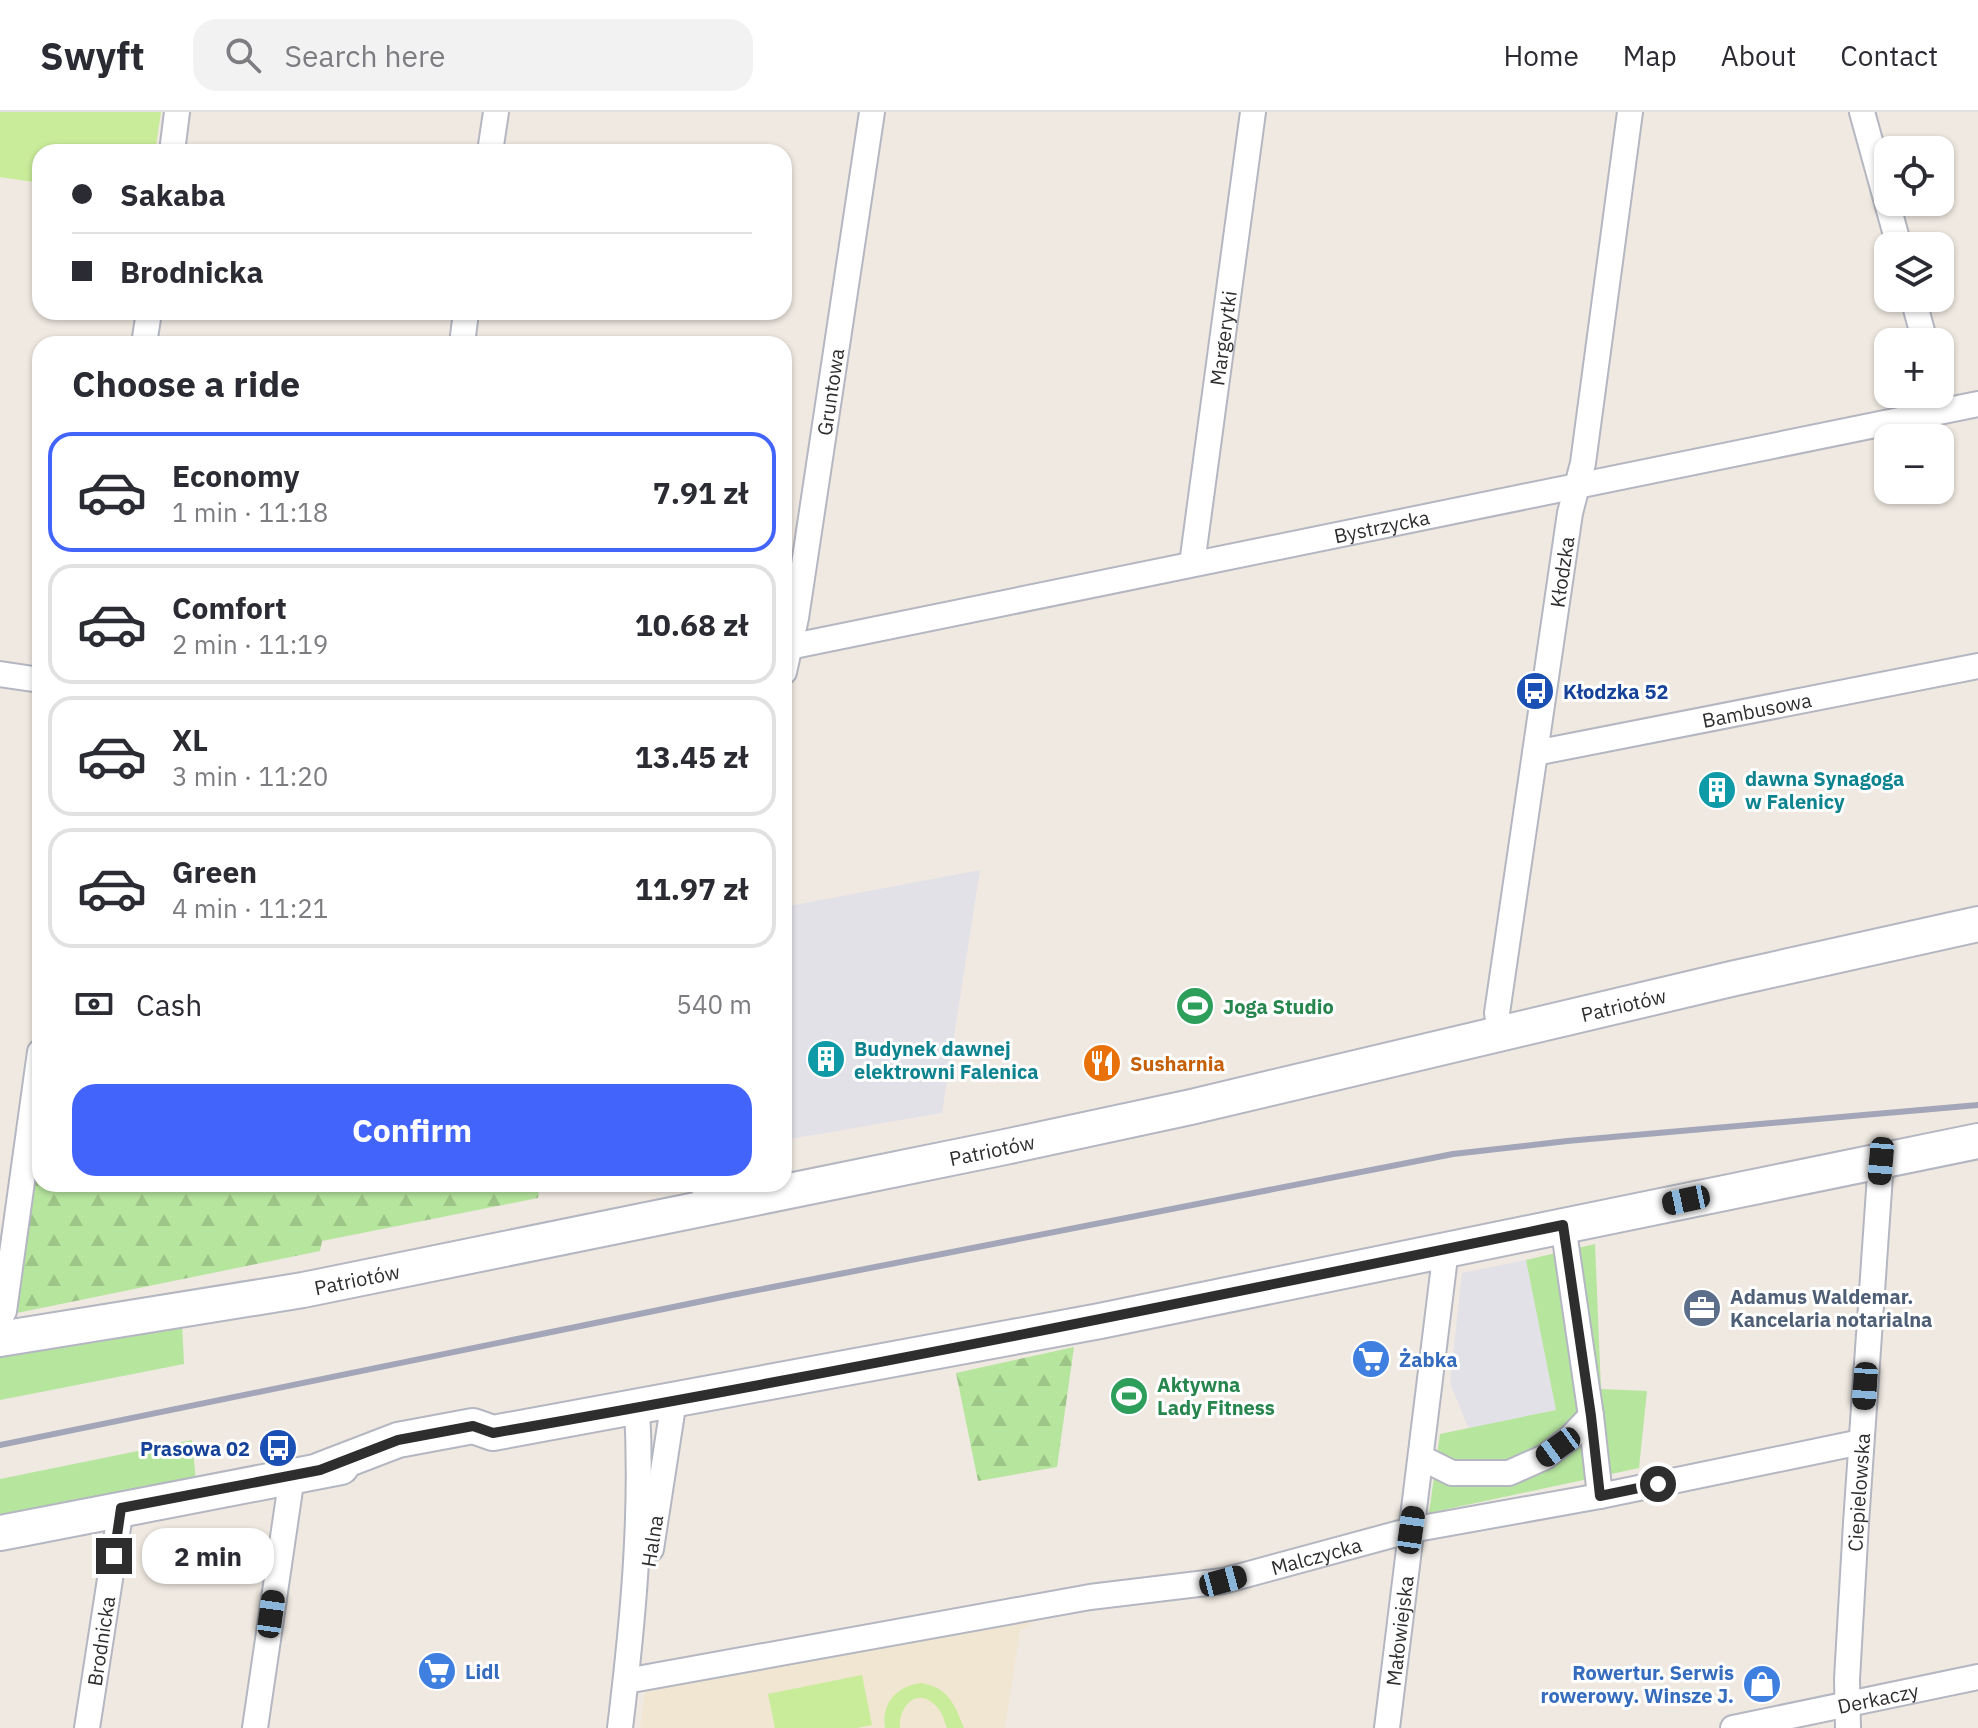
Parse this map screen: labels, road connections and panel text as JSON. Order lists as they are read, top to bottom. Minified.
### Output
{"streets":{"main road":["Patriotów"],"street":["Margerytki","Gruntowa","Bystrzycka","Kłodzka","Bambusowa","Ciepielowska","Halna","Malczycka","Małowiejska","Brodnicka","Derkaczy"]},"crossings":[["Margerytki","Bystrzycka"],["Bystrzycka","Kłodzka"],["Kłodzka","Bambusowa"],["Kłodzka","Patriotów"],["Ciepielowska","Malczycka"],["Ciepielowska","Derkaczy"],["Halna","Malczycka"],["Malczycka","Małowiejska"]],"places":{"bus stop":["Kłodzka 52","Prasowa 02"],"building":["dawna Synagoga w Falenicy","Budynek dawnej elektrowni Falenica"],"sports":["Joga Studio","Aktywna Lady Fitness"],"restaurant":["Susharnia"],"office":["Adamus Waldemar. Kancelaria notarialna"],"supermarket":["Żabka","Lidl"],"shop":["Rowertur. Serwis rowerowy. Winsze J."]},"page":{"header":"Swyft","search":"Search here","nav":["Home","Map","About","Contact"],"map_buttons":["+","−"],"banner":["Sakaba","Brodnicka"],"heading":"Choose a ride","list":[{"name":"Economy","note":"1 min · 11:18","value":"7.91 zł"},{"name":"Comfort","note":"2 min · 11:19","value":"10.68 zł"},{"name":"XL","note":"3 min · 11:20","value":"13.45 zł"},{"name":"Green","note":"4 min · 11:21","value":"11.97 zł"}],"pay":["Cash","540 m"],"buttons":"Confirm","bubble":"2 min"}}
